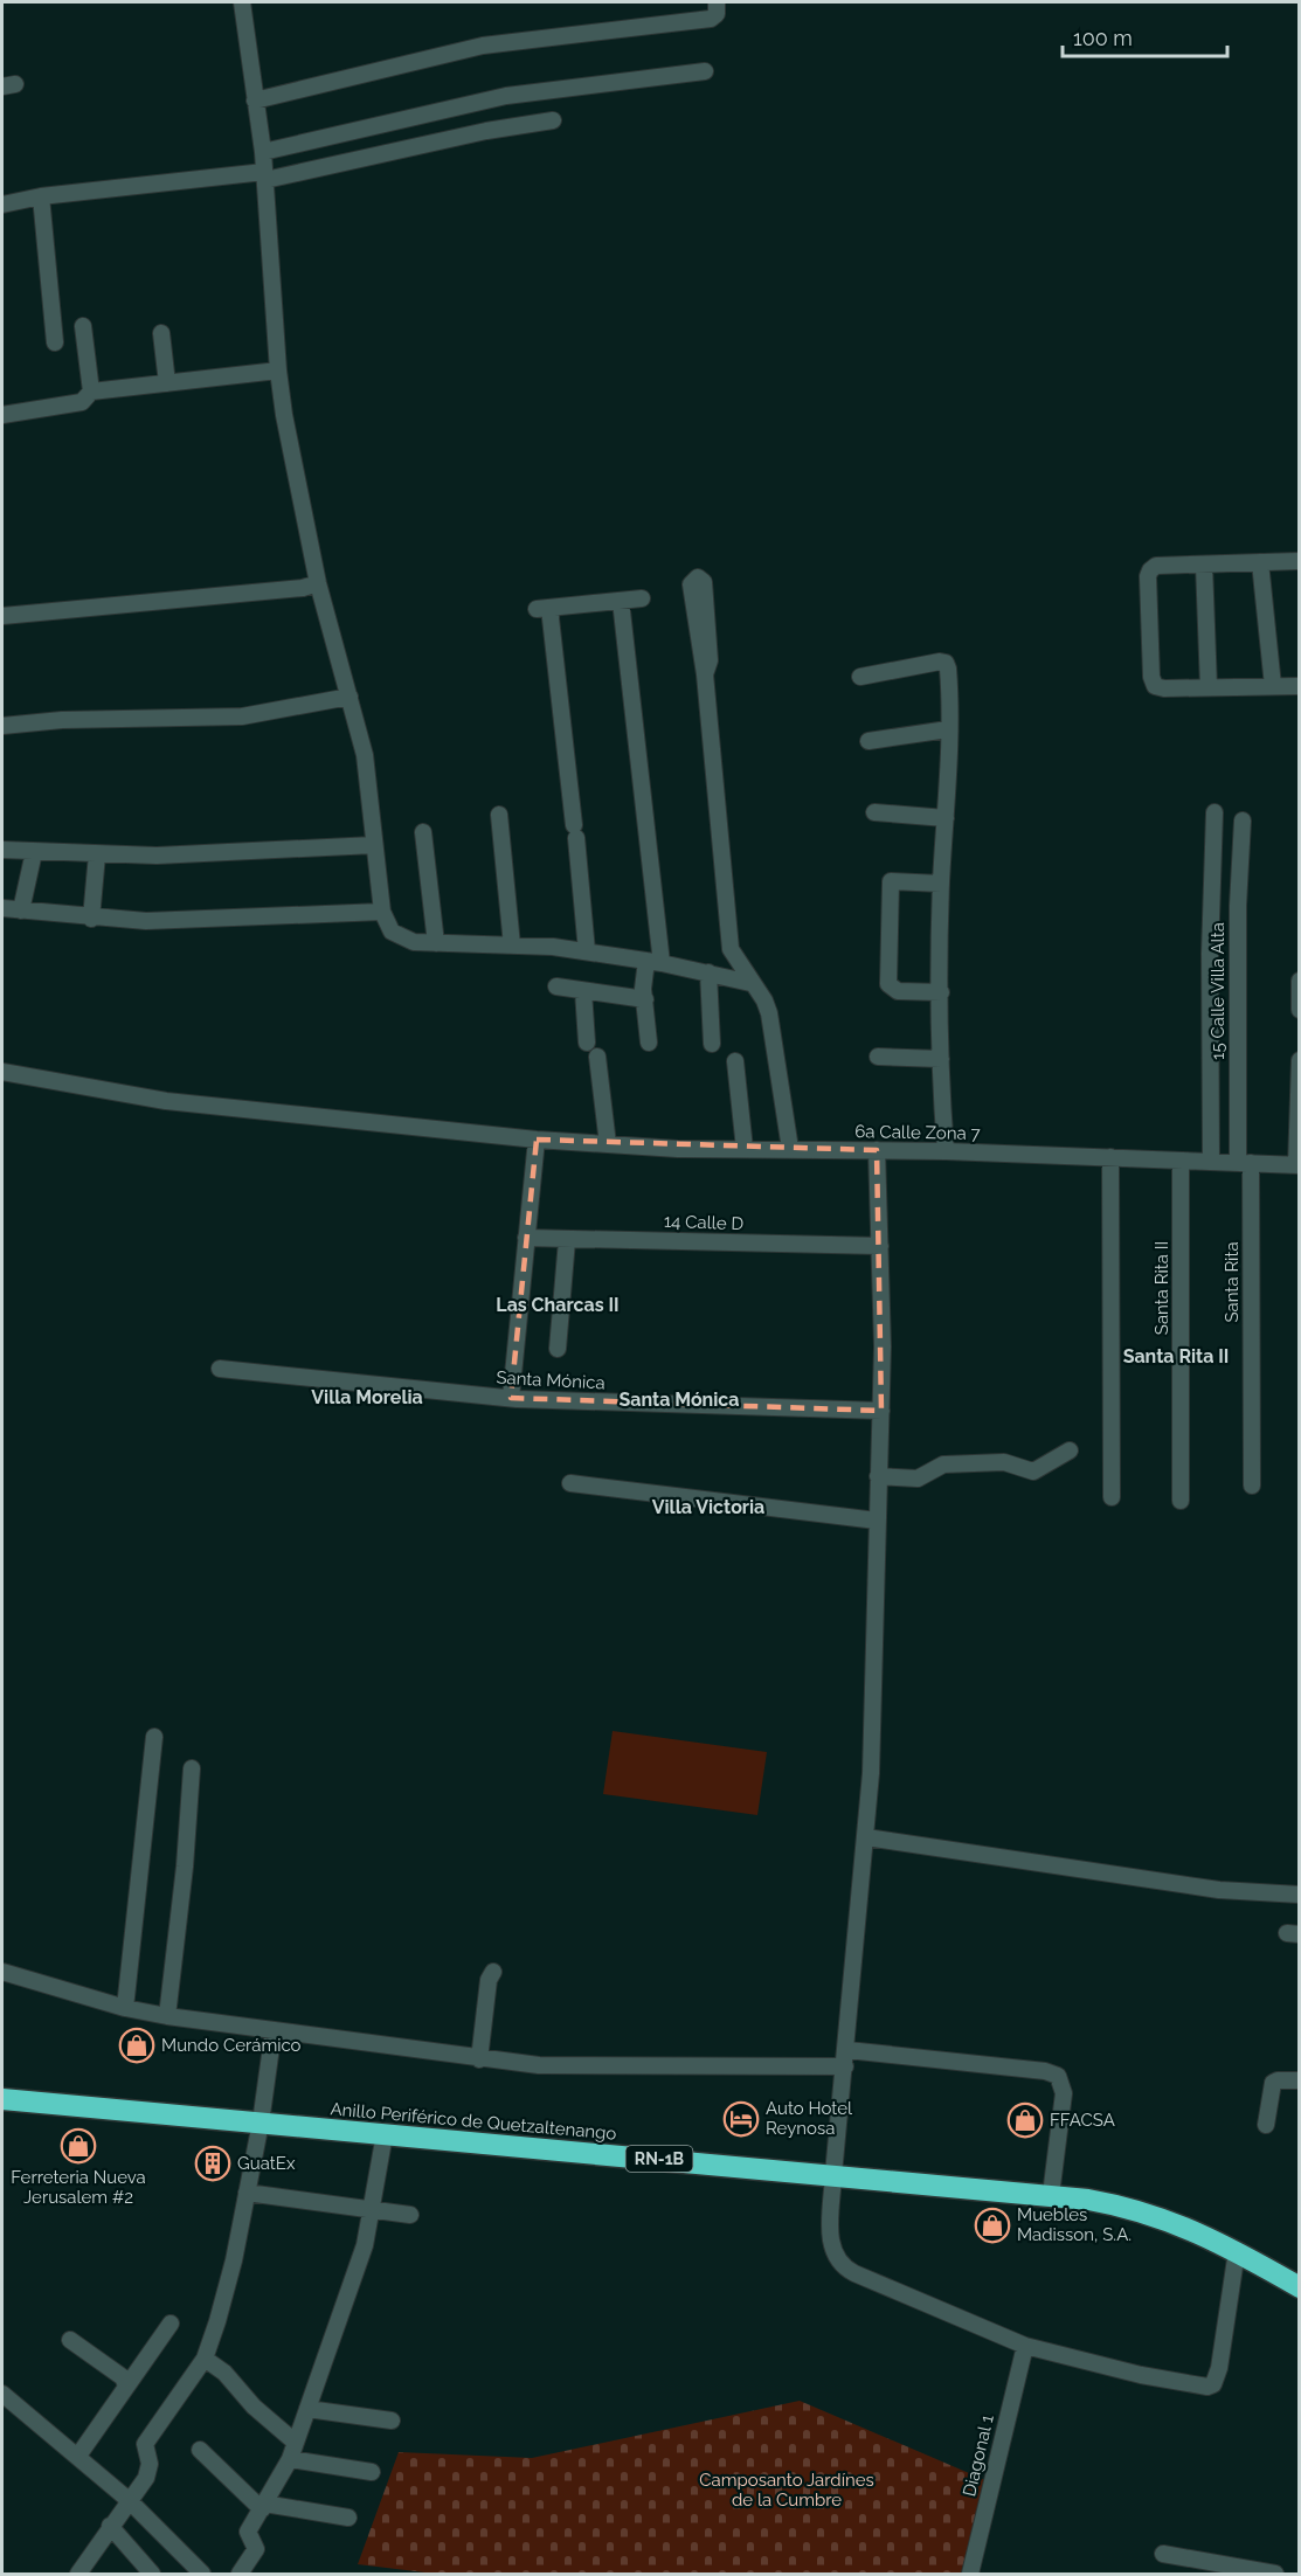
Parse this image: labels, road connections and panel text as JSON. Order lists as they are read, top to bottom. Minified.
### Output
{"streets":{"highway":["Anillo Periférico de Quetzaltenango","RN-1B"],"street":["15 Calle Villa Alta","6a Calle Zona 7","14 Calle D","Santa Rita","Santa Rita II","Santa Mónica","Diagonal 1"]},"crossings":[["15 Calle Villa Alta","6a Calle Zona 7"],["15 Calle Villa Alta","Santa Rita"],["6a Calle Zona 7","Santa Rita"],["6a Calle Zona 7","Santa Rita II"]],"districts":["Las Charcas II","Santa Rita II","Villa Morelia","Santa Mónica","Villa Victoria"],"parks":["Camposanto Jardínes de la Cumbre"],"places":{"shop":["Mundo Cerámico","FFACSA","Ferreteria Nueva Jerusalem #2","Muebles Madisson, S.A."],"hotel":["Auto Hotel Reynosa"],"building":["GuatEx"]},"scale_bar":"100 m"}
